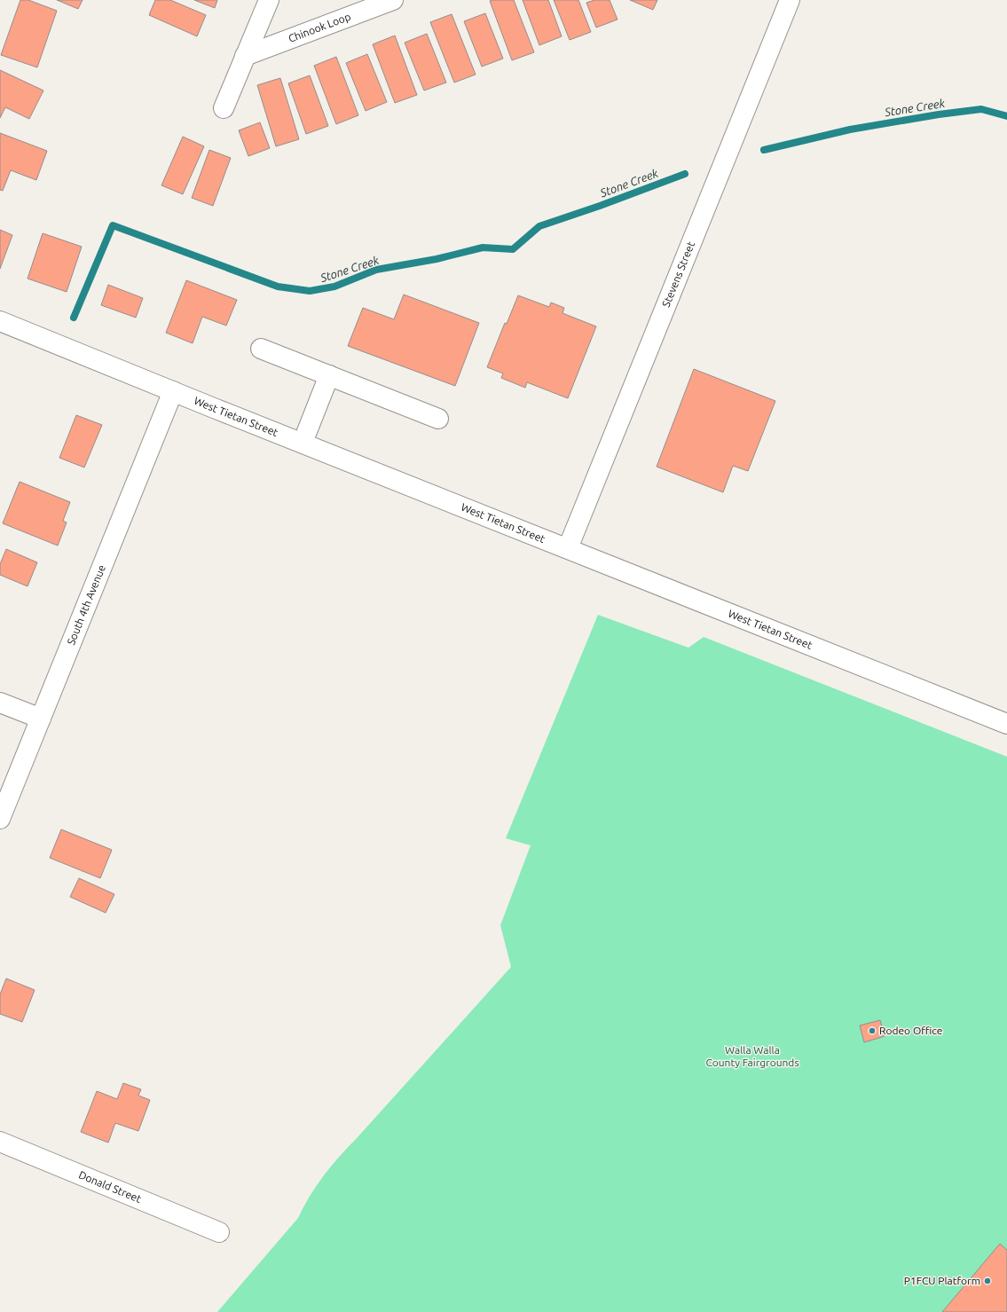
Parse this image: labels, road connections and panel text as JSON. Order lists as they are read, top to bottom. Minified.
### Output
{"streets":{"street":["Chinook Loop","Stevens Street","West Tietan Street","South 4th Avenue","Donald Street"]},"crossings":[["Stevens Street","West Tietan Street"],["West Tietan Street","South 4th Avenue"]],"water":["Stone Creek"],"parks":["Walla Walla County Fairgrounds"],"places":["Rodeo Office","P1FCU Platform"]}
